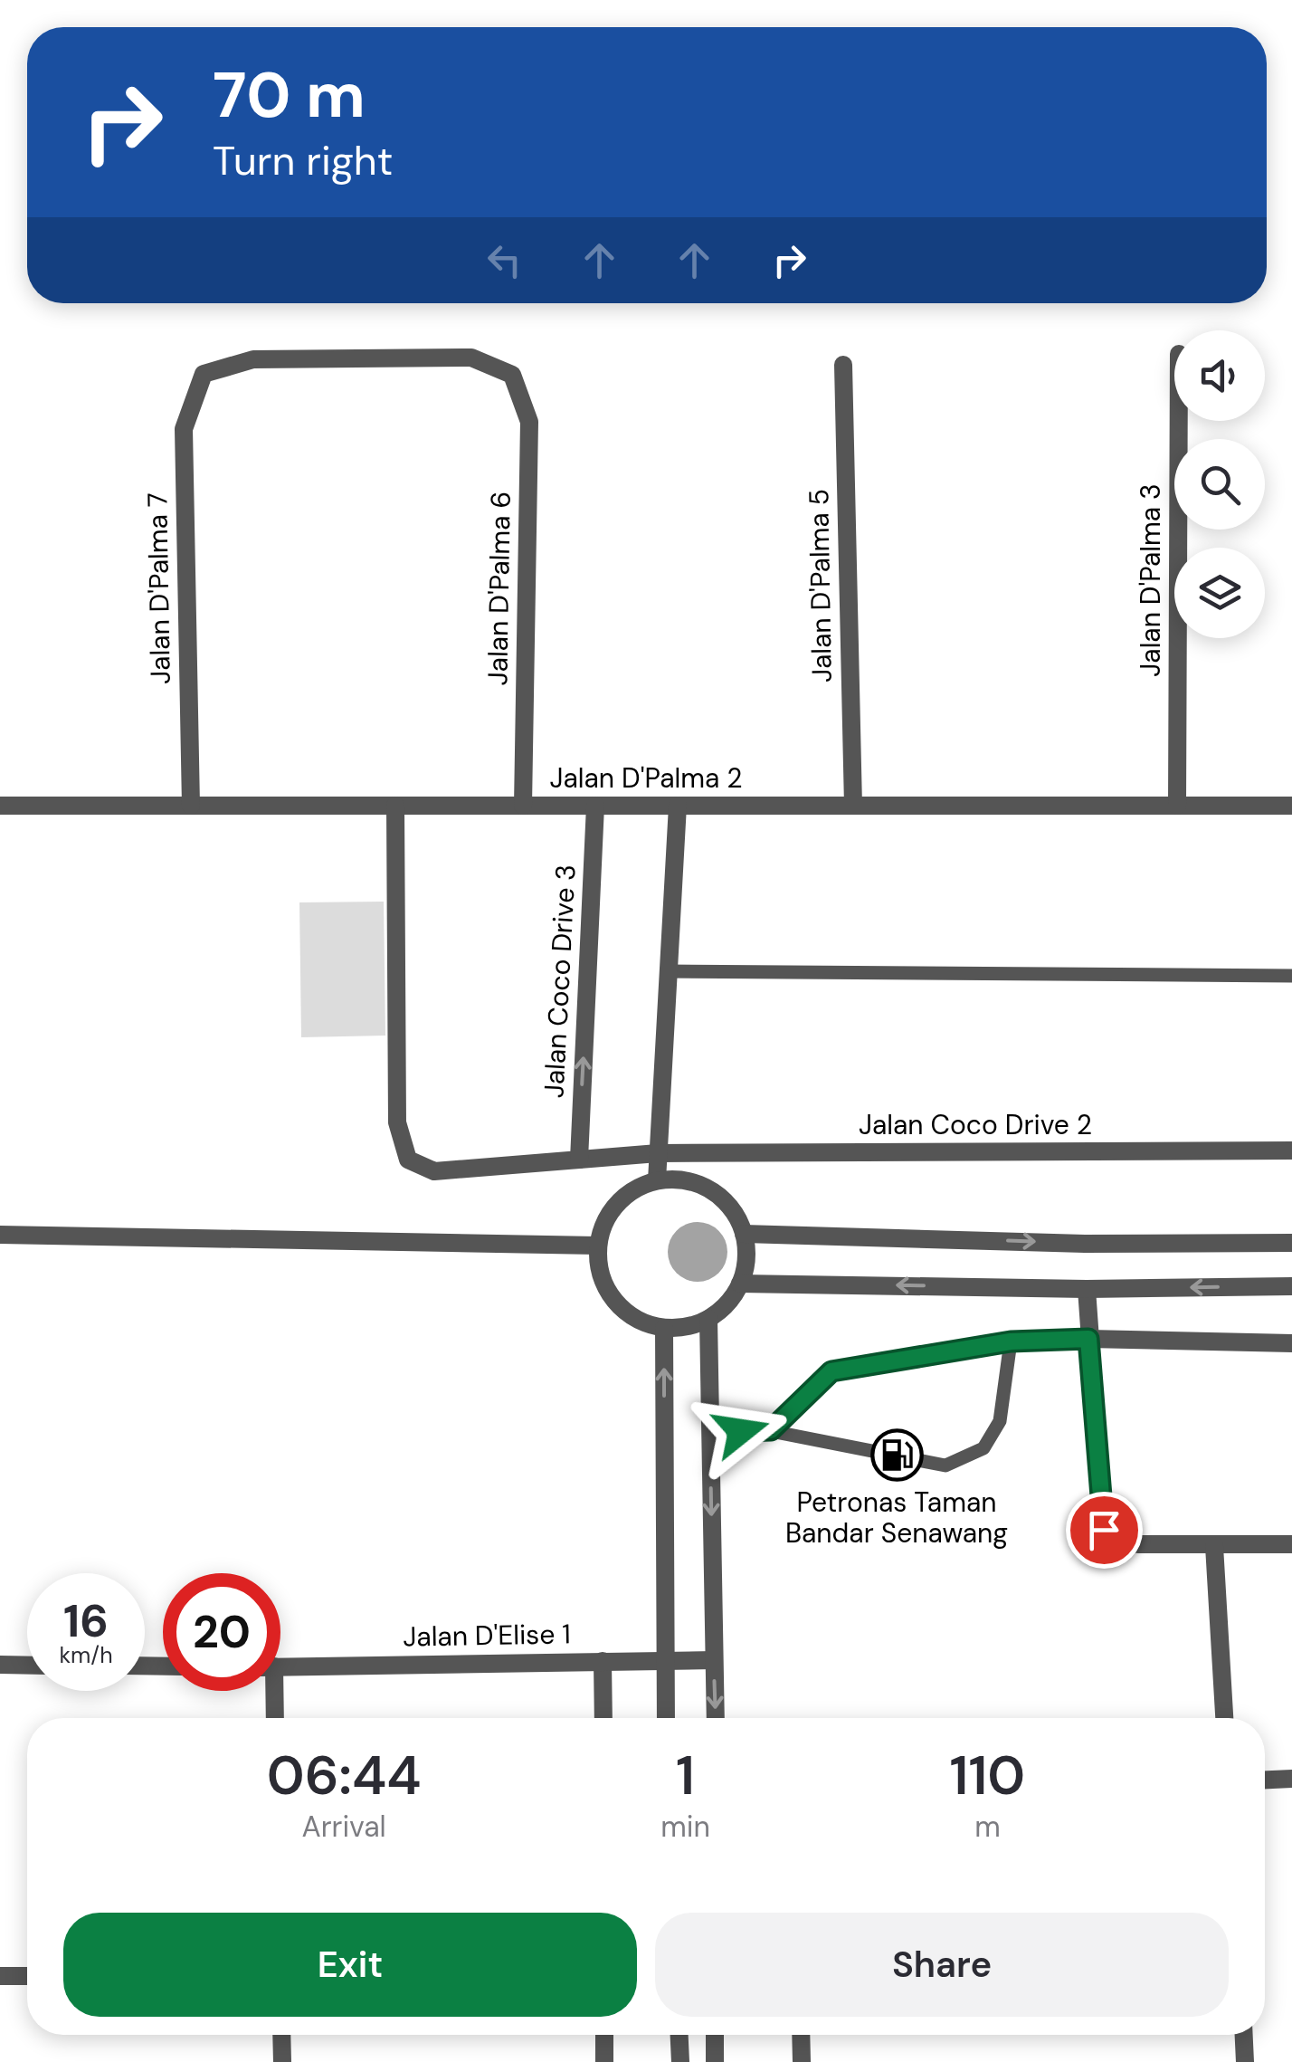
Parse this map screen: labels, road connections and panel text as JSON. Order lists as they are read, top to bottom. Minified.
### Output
{"streets":{"street":["Jalan D'Palma 3","Jalan D'Palma 5","Jalan D'Palma 7","Jalan D'Palma 6","Jalan D'Palma 2","Jalan Coco Drive 3","Jalan Coco Drive 2","Jalan D'Elise 1"]},"crossings":[["Jalan D'Palma 3","Jalan D'Palma 2"],["Jalan D'Palma 5","Jalan D'Palma 2"],["Jalan D'Palma 7","Jalan D'Palma 6"],["Jalan D'Palma 7","Jalan D'Palma 2"],["Jalan D'Palma 6","Jalan D'Palma 2"],["Jalan D'Palma 2","Jalan Coco Drive 3"],["Jalan D'Palma 2","Jalan Coco Drive 2"],["Jalan Coco Drive 3","Jalan Coco Drive 2"]],"places":{"fuel station":["Petronas Taman Bandar Senawang"]},"page":{"turn":["70 m","Turn right"],"speed":"16 km/h","limit":"20","eta":["06:44","Arrival","1","min","110","m"],"buttons":["Exit","Share"]}}
